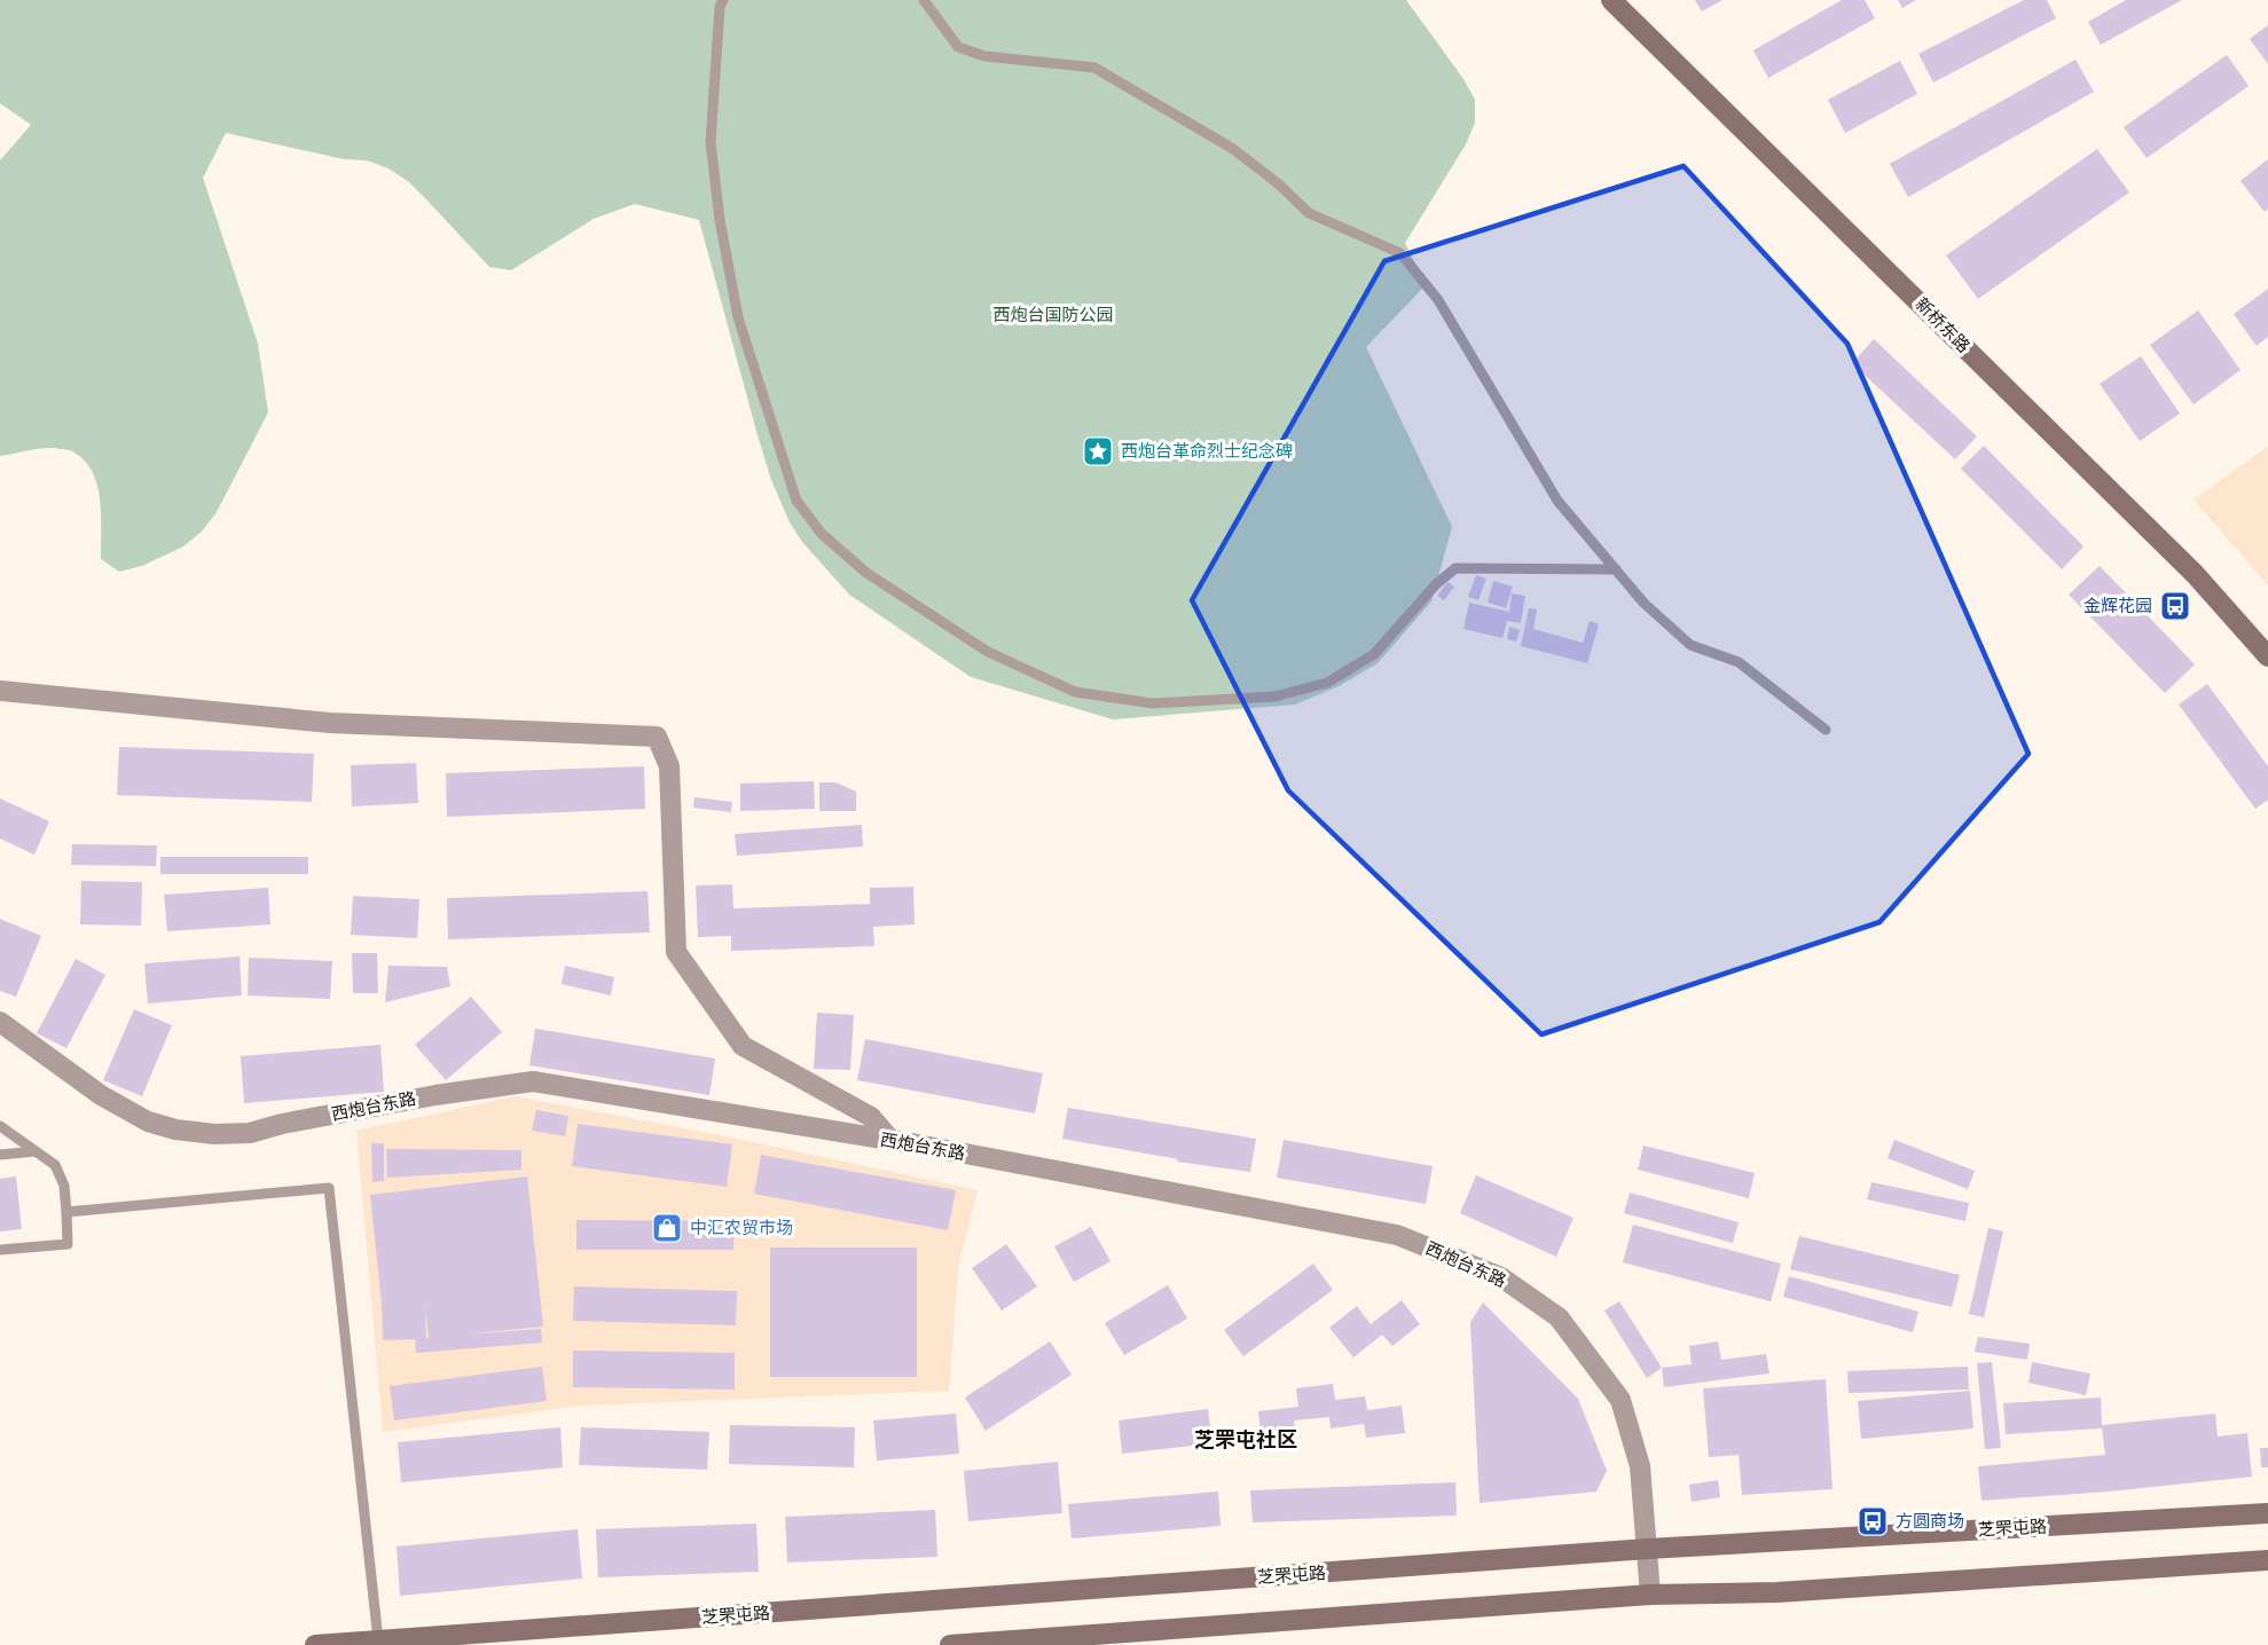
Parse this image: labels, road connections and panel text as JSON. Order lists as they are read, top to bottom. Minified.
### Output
{"streets":{"main road":["新桥东路","芝罘屯路"],"street":["西炮台东路"]},"crossings":[["西炮台东路","芝罘屯路"]],"districts":["芝罘屯社区"],"parks":["西炮台国防公园"],"places":{"place":["西炮台革命烈士纪念碑"],"bus stop":["金辉花园","方圆商场"],"shop":["中汇农贸市场"]}}
